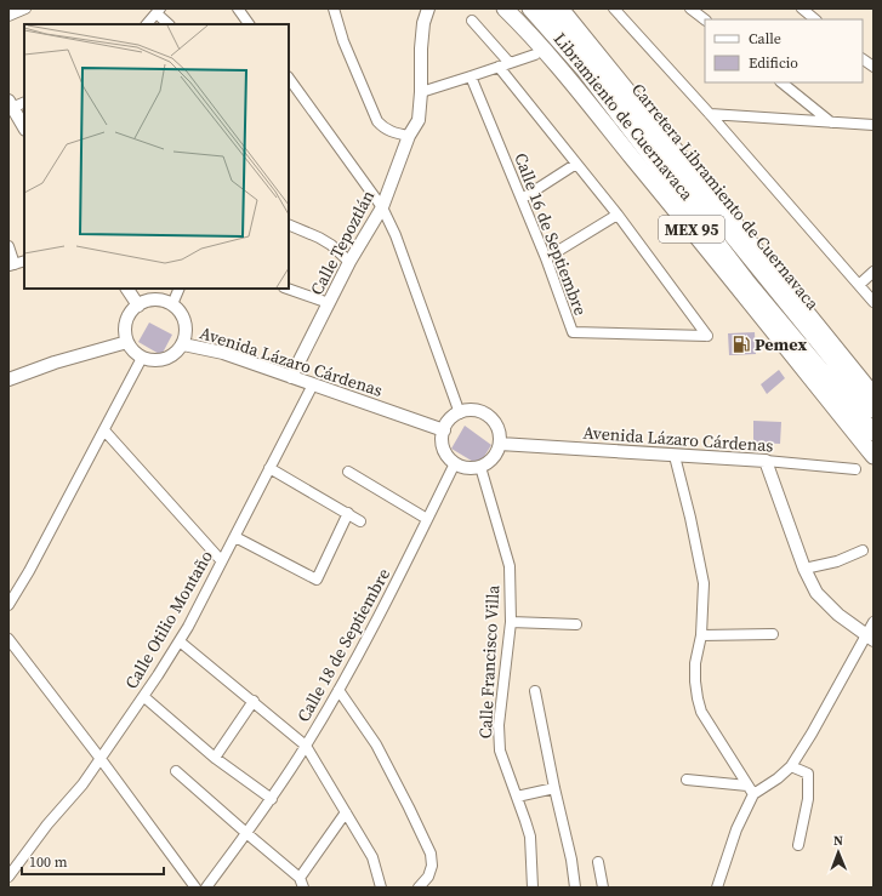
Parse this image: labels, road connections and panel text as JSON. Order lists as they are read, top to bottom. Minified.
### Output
{"streets":{"main road":["Libramiento de Cuernavaca","Carretera Libramiento de Cuernavaca","MEX 95"],"street":["Calle 16 de Septiembre","Calle Tepoztlán","Avenida Lázaro Cárdenas","Calle Otilio Montaño","Calle 18 de Septiembre","Calle Francisco Villa"]},"crossings":[["Calle Tepoztlán","Avenida Lázaro Cárdenas"],["Avenida Lázaro Cárdenas","Calle Otilio Montaño"],["Avenida Lázaro Cárdenas","Calle 18 de Septiembre"],["Avenida Lázaro Cárdenas","Calle Francisco Villa"],["Calle 18 de Septiembre","Calle Francisco Villa"]],"places":{"fuel station":["Pemex"]},"legend":["Calle","Edificio"],"scale_bar":"100 m","north":"top"}
